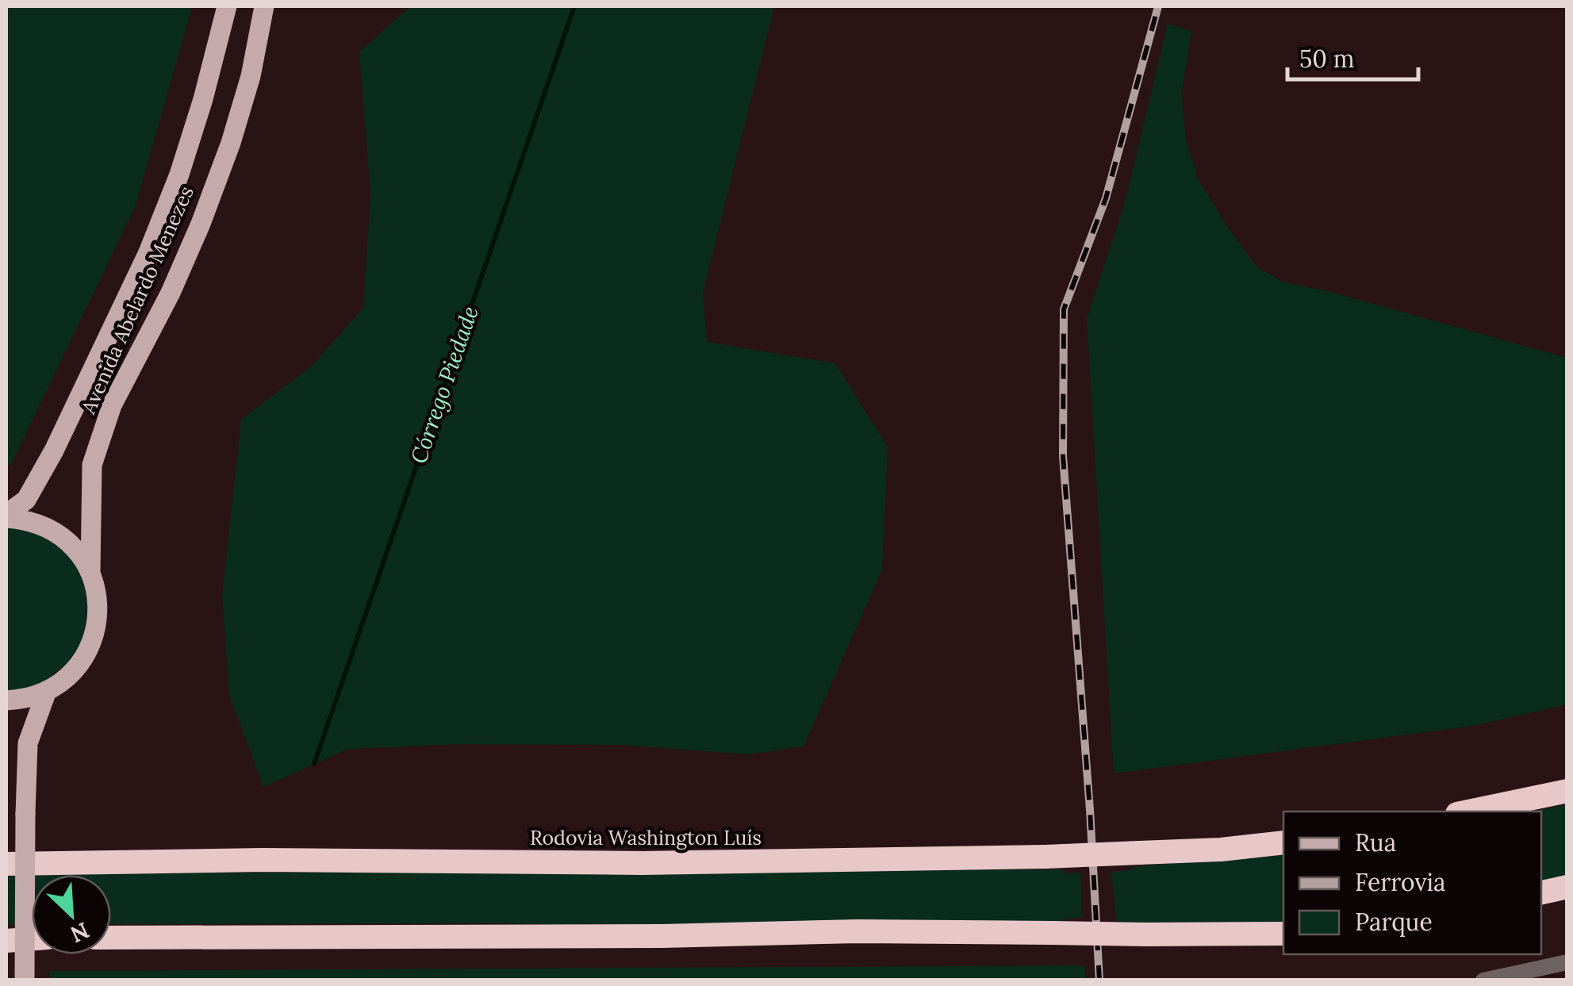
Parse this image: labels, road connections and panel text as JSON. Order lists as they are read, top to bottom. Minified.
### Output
{"streets":{"highway":["Rodovia Washington Luís"],"main road":["Avenida Abelardo Menezes"]},"water":["Córrego Piedade"],"legend":["Rua","Ferrovia","Parque"],"scale_bar":"50 m","north":"bottom right"}
